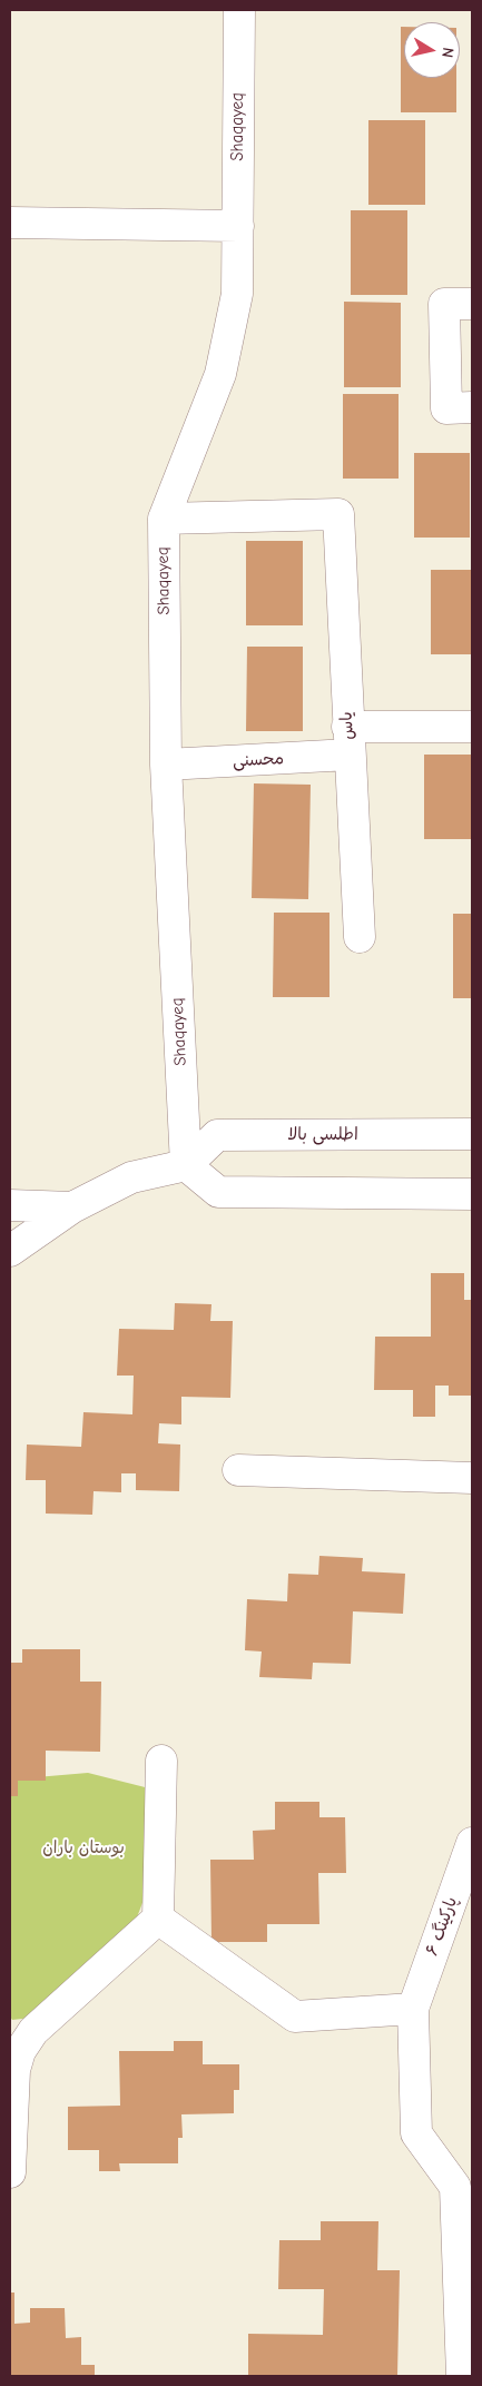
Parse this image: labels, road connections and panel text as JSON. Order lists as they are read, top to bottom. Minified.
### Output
{"streets":{"street":["Shaqayeq","یاس","محسنی","اطلسی بالا","پارکینگ ۶"]},"crossings":[["Shaqayeq","یاس"],["Shaqayeq","محسنی"],["Shaqayeq","اطلسی بالا"],["یاس","محسنی"]],"parks":["بوستان باران"],"north":"right"}
